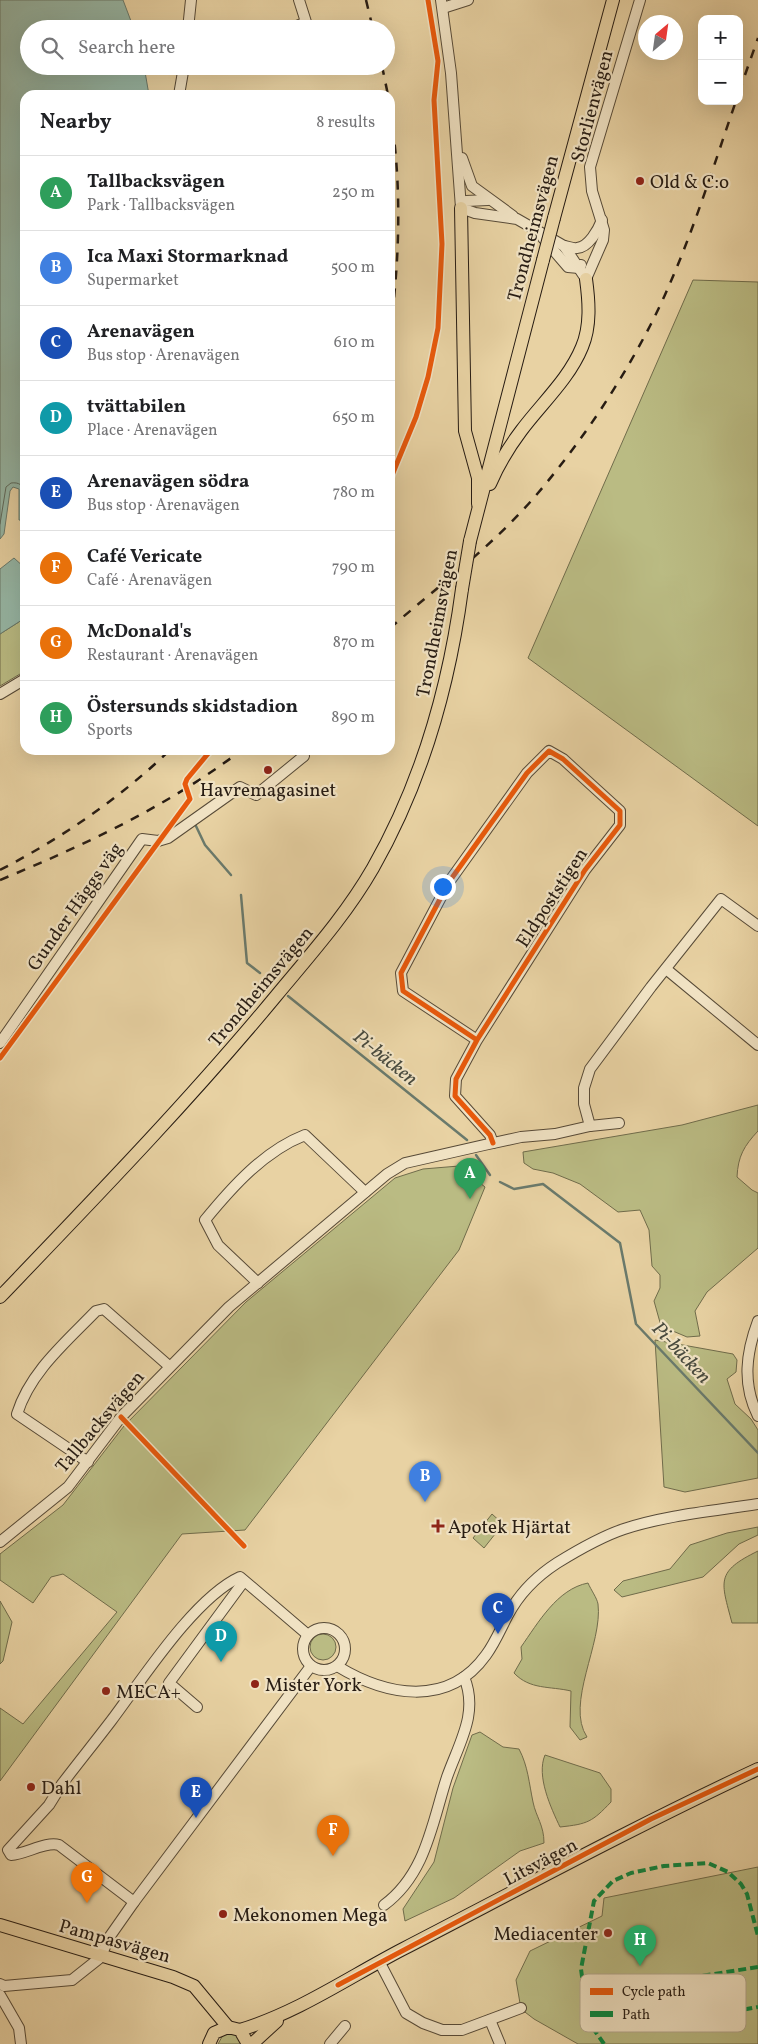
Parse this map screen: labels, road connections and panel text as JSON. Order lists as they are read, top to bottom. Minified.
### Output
{"streets":{"main road":["Trondheimsvägen","Litsvägen","Pampasvägen"],"street":["Storlienvägen","Eldpoststigen","Gunder Häggs väg","Tallbacksvägen"]},"crossings":[["Eldpoststigen","Tallbacksvägen"],["Litsvägen","Pampasvägen"]],"water":["Pi-bäcken"],"places":{"other":["Old & C:o","Havremagasinet","Mister York","MECA+","Dahl","Mekonomen Mega","Mediacenter"],"health":["Apotek Hjärtat"]},"legend":["Cycle path","Path"],"north":"top right","page":{"map_buttons":["+","−"],"search":"Search here","heading":["Nearby","8 results"],"list":[{"mark":"A","name":"Tallbacksvägen","note":"Park · Tallbacksvägen","value":"250 m"},{"mark":"B","name":"Ica Maxi Stormarknad","note":"Supermarket","value":"500 m"},{"mark":"C","name":"Arenavägen","note":"Bus stop · Arenavägen","value":"610 m"},{"mark":"D","name":"tvättabilen","note":"Place · Arenavägen","value":"650 m"},{"mark":"E","name":"Arenavägen södra","note":"Bus stop · Arenavägen","value":"780 m"},{"mark":"F","name":"Café Vericate","note":"Café · Arenavägen","value":"790 m"},{"mark":"G","name":"McDonald's","note":"Restaurant · Arenavägen","value":"870 m"},{"mark":"H","name":"Östersunds skidstadion","note":"Sports","value":"890 m"}],"pins":["A","B","C","D","E","F","G","H"]}}
